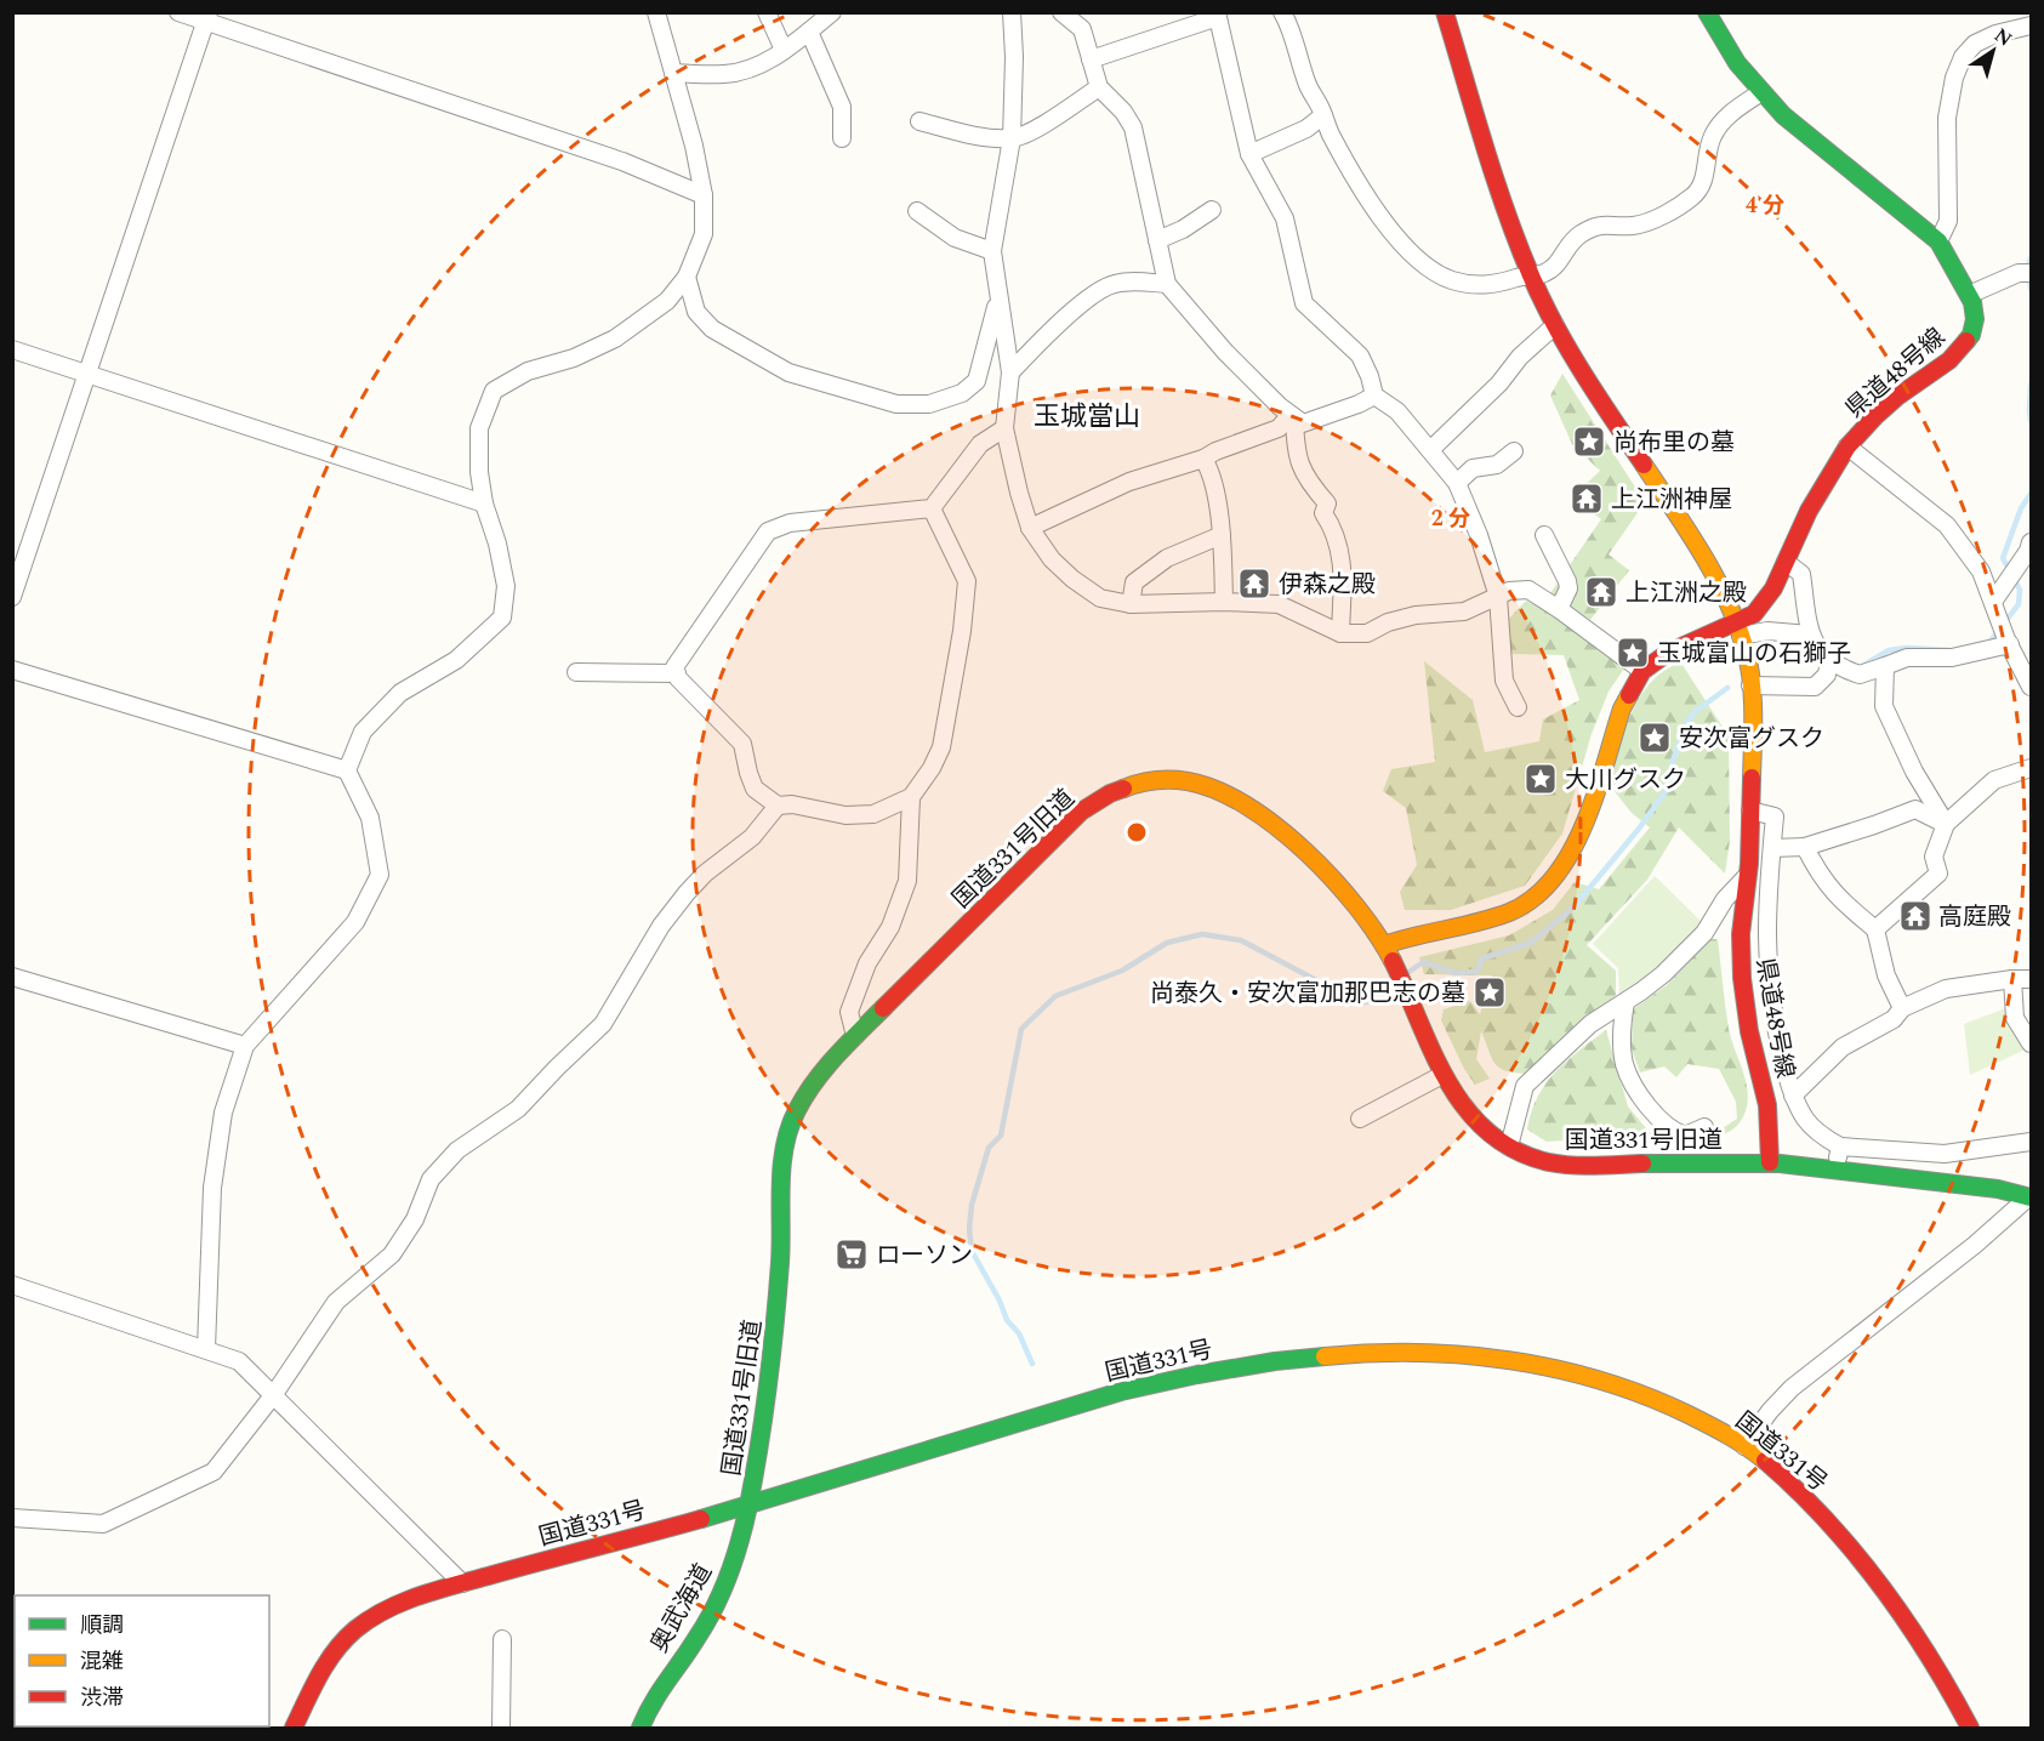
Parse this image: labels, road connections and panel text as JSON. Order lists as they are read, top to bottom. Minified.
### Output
{"streets":{"main road":["県道48号線","国道331号旧道","国道331号","奥武海道"]},"crossings":[["県道48号線","国道331号旧道"],["国道331号旧道","国道331号"],["国道331号旧道","奥武海道"],["国道331号","奥武海道"]],"districts":["玉城當山"],"places":{"place":["尚布里の墓","玉城富山の石獅子","安次富グスク","大川グスク","尚泰久・安次富加那巴志の墓"],"temple":["上江洲神屋","伊森之殿","上江洲之殿","高庭殿"],"supermarket":["ローソン"]},"legend":["順調","混雑","渋滞"],"north":"top right","rings":["4 分","2 分"]}
